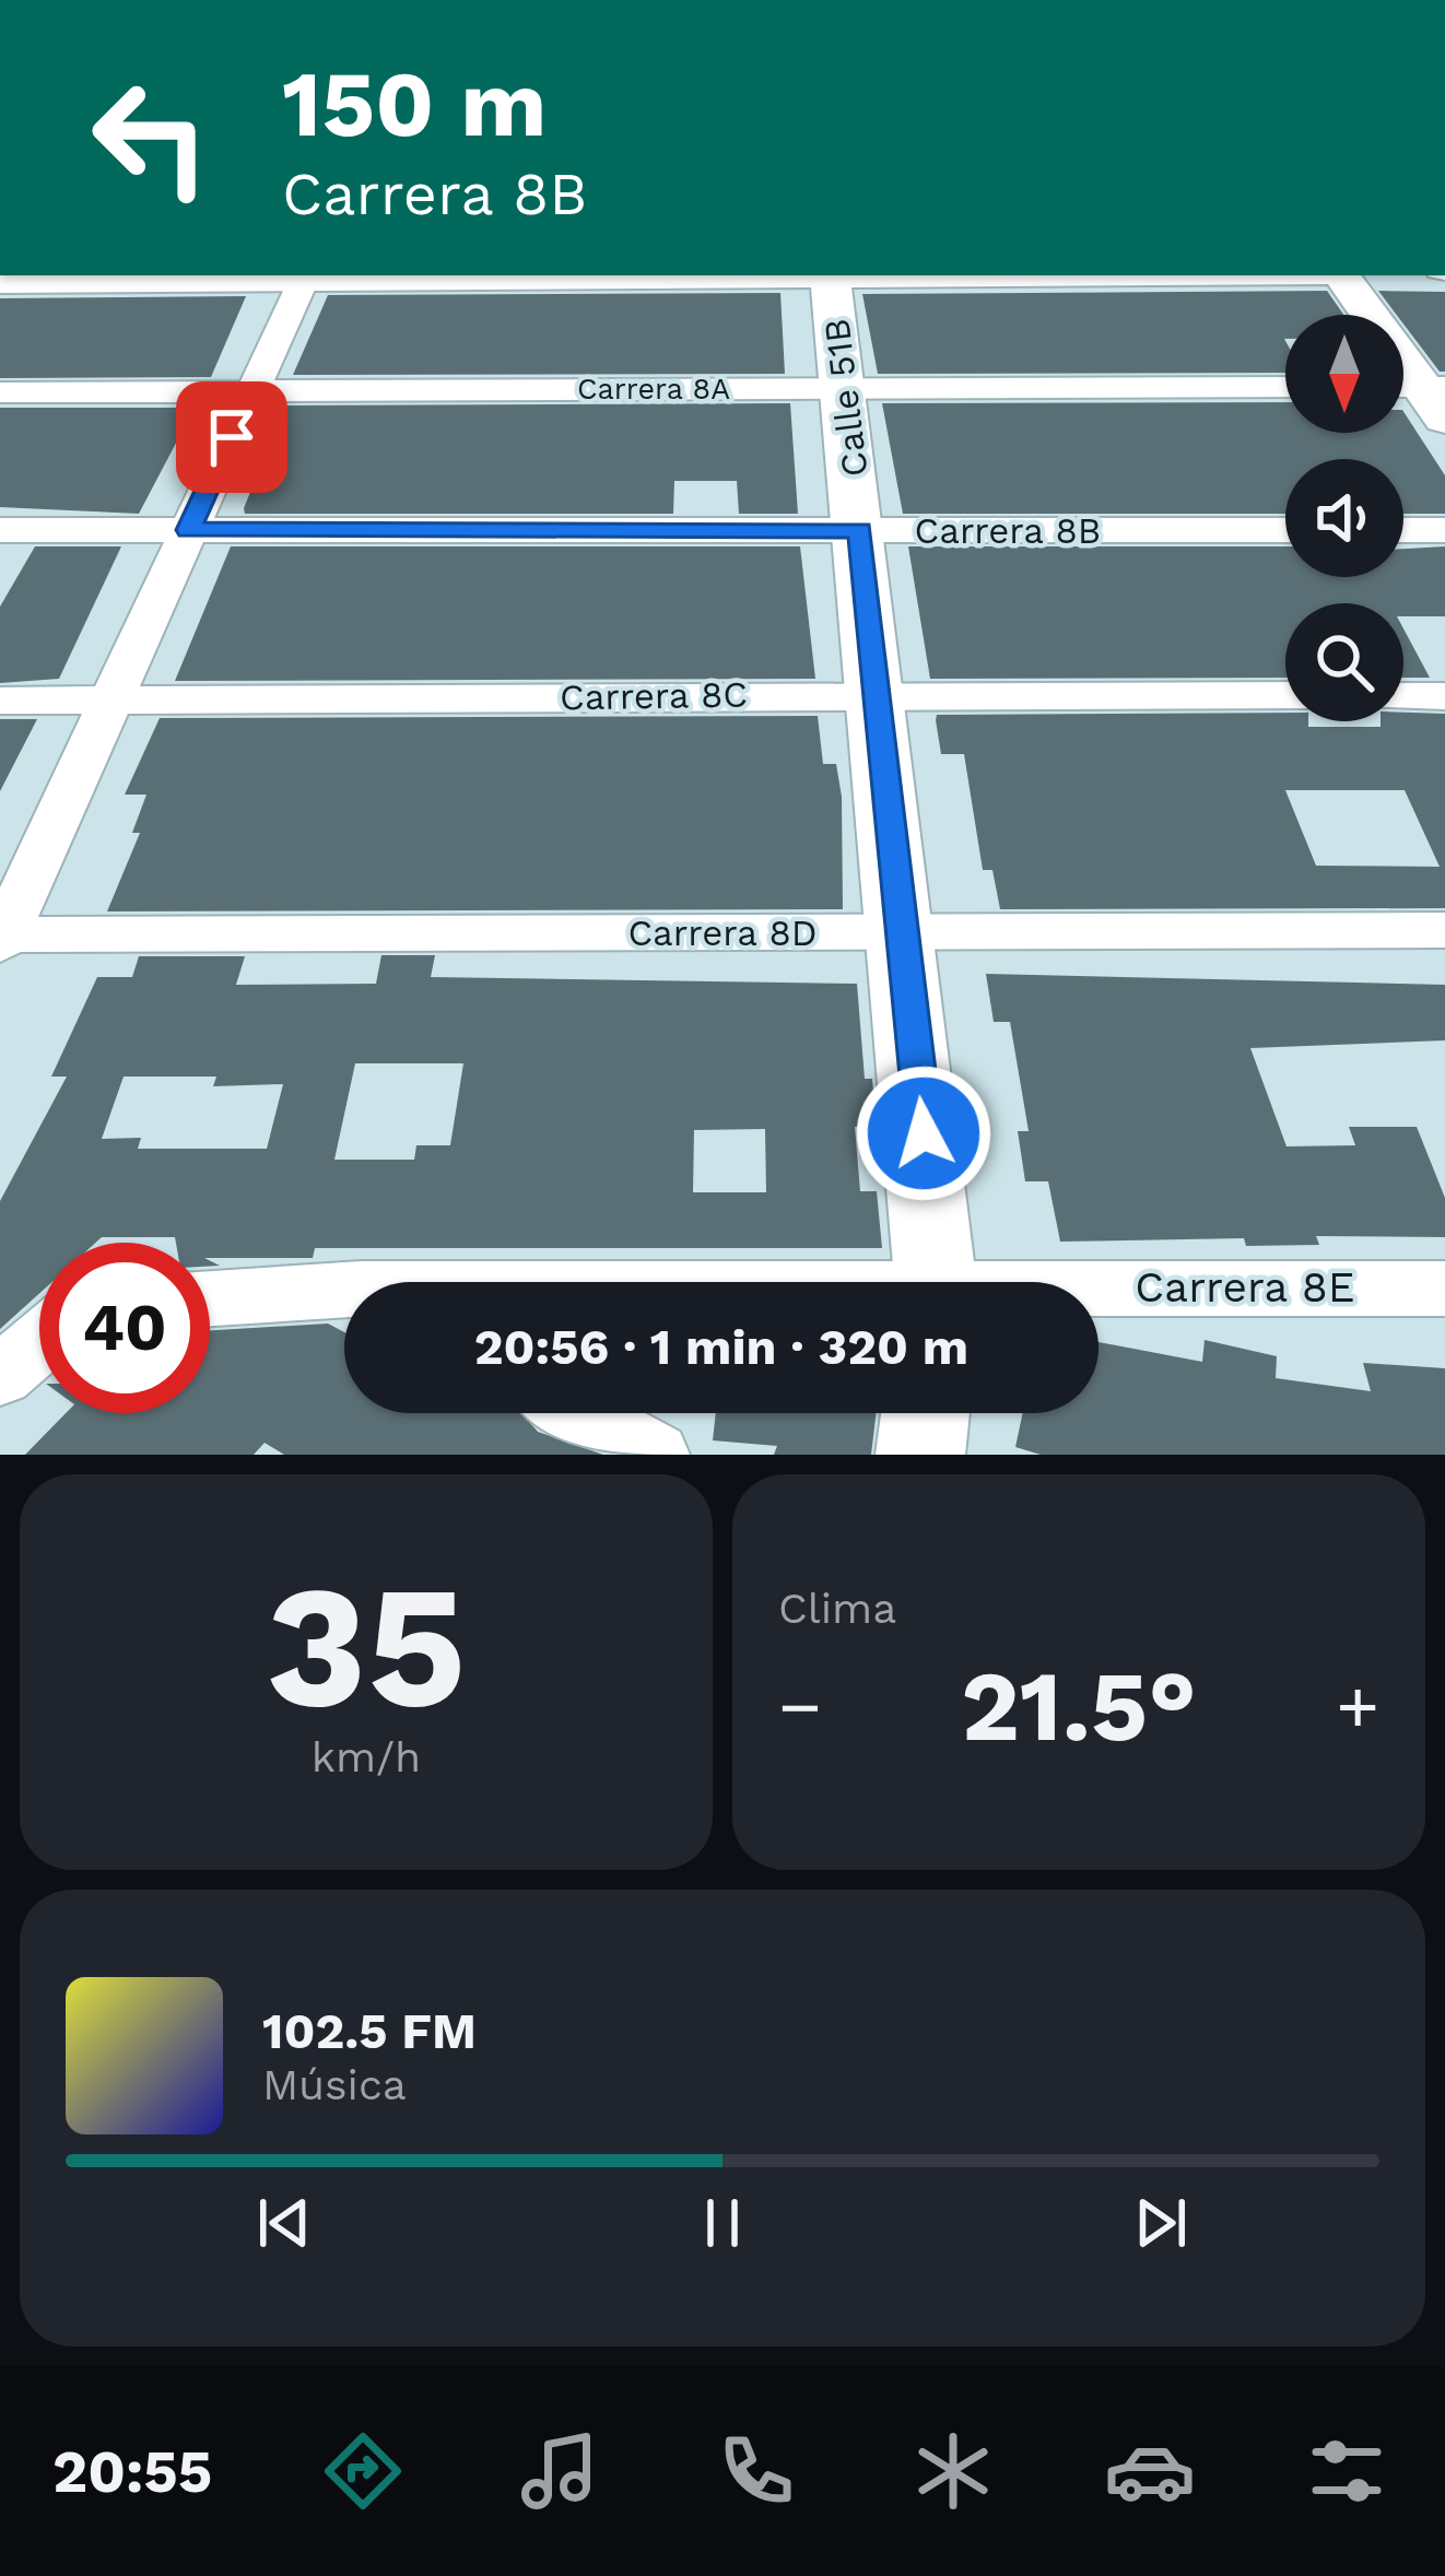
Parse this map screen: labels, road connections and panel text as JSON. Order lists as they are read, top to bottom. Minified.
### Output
{"streets":{"street":["Carrera 8A","Calle 51B","Carrera 8B","Carrera 8C","Carrera 8D","Carrera 8E"]},"crossings":[["Carrera 8A","Calle 51B"],["Calle 51B","Carrera 8B"],["Calle 51B","Carrera 8C"],["Calle 51B","Carrera 8D"]],"north":"bottom","page":{"turn":["150 m","Carrera 8B"],"limit":"40","trip":"20:56 · 1 min · 320 m","tile":[["35","km/h"],"Clima"],"heat":["−","21.5°","+"],"song":["102.5 FM","Música"],"tabs":"20:55"}}
